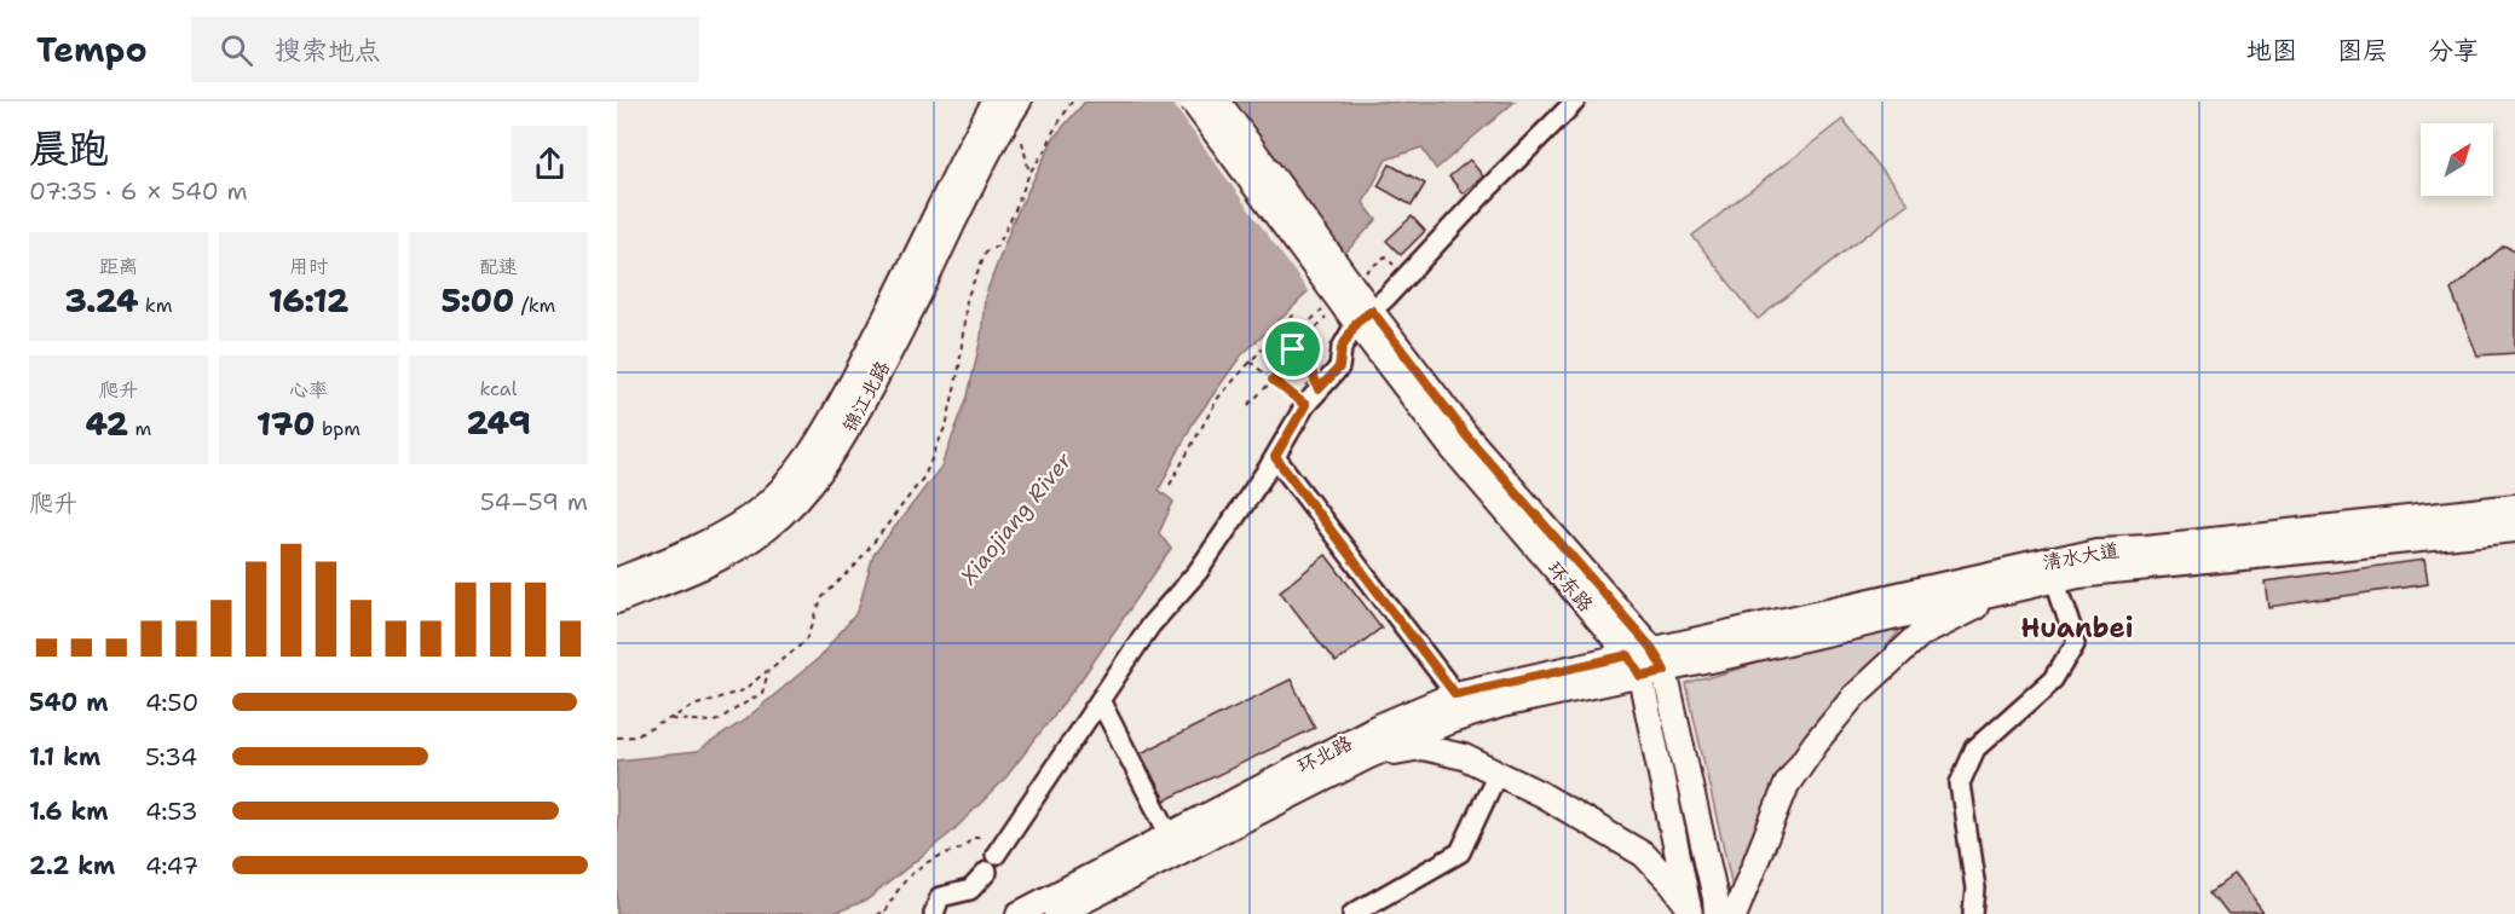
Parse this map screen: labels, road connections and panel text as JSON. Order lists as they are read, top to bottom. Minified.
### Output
{"streets":{"main road":["锦江北路","清水大道","环东路","环北路"]},"crossings":[["清水大道","环北路"],["环东路","环北路"]],"districts":["Huanbei"],"water":["Xiaojiang River"],"north":"top right","page":{"header":"Tempo","search":"搜索地点","nav":["地图","图层","分享"],"heading":["晨跑","07:35 · 6 × 540 m"],"stats":[["距离","3.24 km"],["用时","16:12"],["配速","5:00 /km"],["爬升","42 m"],["心率","170 bpm"],["kcal","249"]],"chart":["爬升","54–59 m"],"list":[{"name":"540 m","note":"4:50"},{"name":"1.1 km","note":"5:34"},{"name":"1.6 km","note":"4:53"},{"name":"2.2 km","note":"4:47"}]}}
